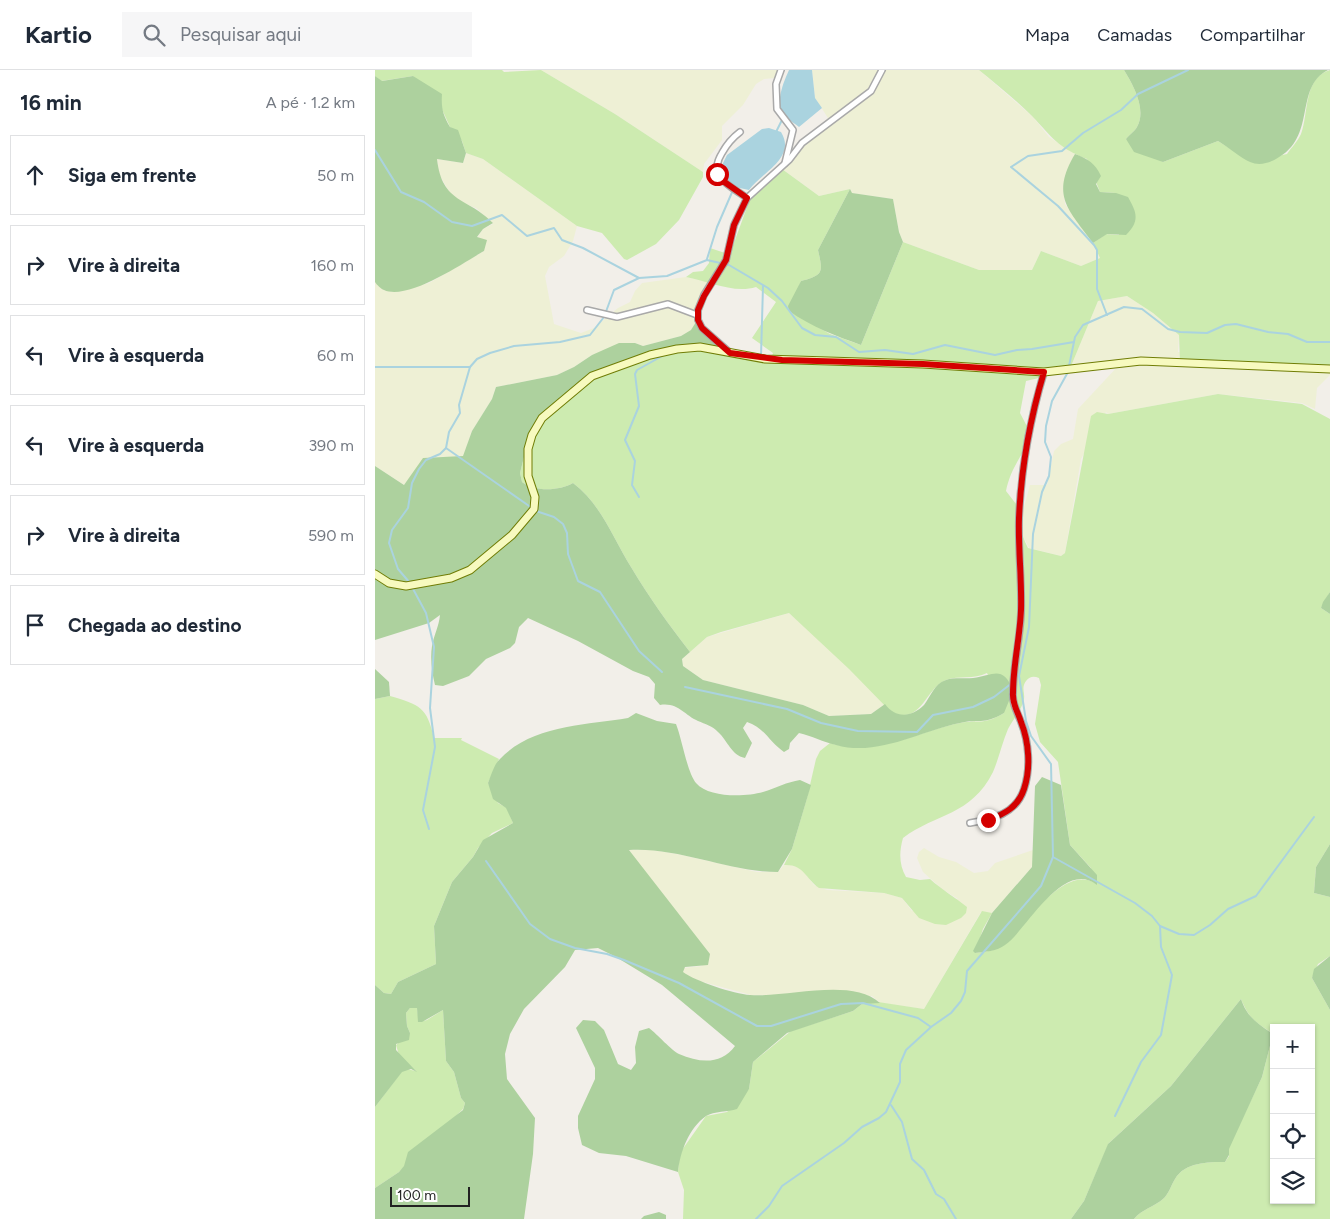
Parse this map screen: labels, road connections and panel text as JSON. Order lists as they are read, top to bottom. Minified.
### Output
{"scale_bar":"100 m","page":{"header":"Kartio","search":"Pesquisar aqui","nav":["Mapa","Camadas","Compartilhar"],"heading":["16 min","A pé · 1.2 km"],"list":[["Siga em frente","50 m"],["Vire à direita","160 m"],["Vire à esquerda","60 m"],["Vire à esquerda","390 m"],["Vire à direita","590 m"],"Chegada ao destino"],"map_buttons":["+","−"],"scale":"100 m"}}
